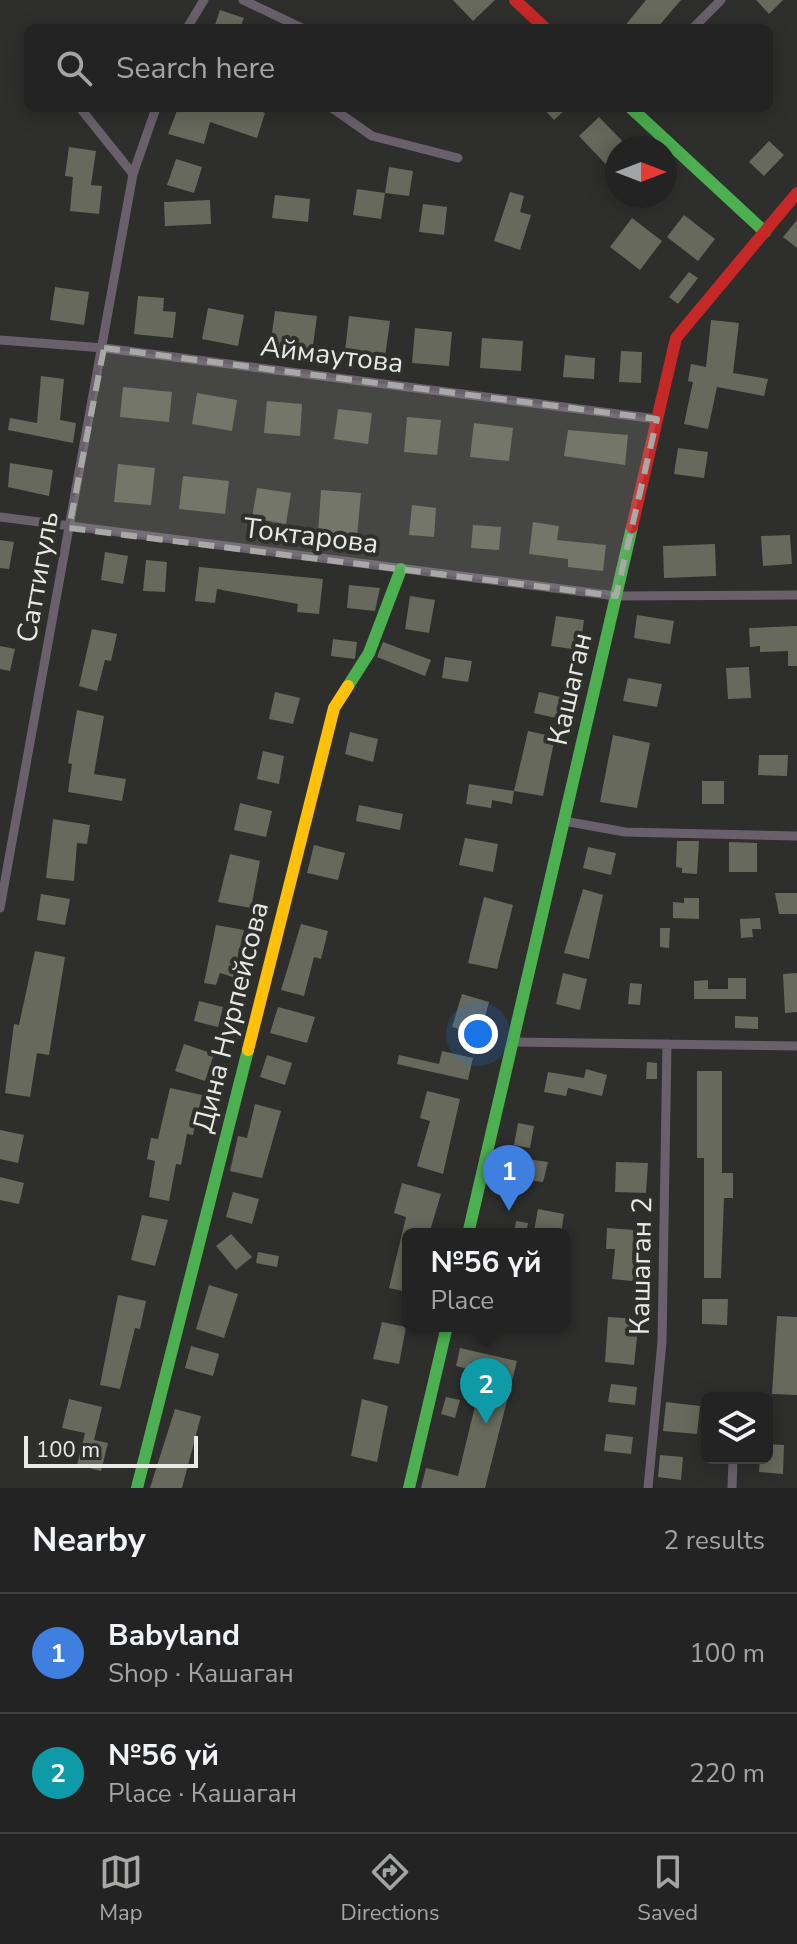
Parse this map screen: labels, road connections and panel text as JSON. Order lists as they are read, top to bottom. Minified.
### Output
{"streets":{"street":["Аймаутова","Токтарова","Саттигуль","Кашаган","Дина Нурпейсова","Кашаган 2"]},"crossings":[["Аймаутова","Саттигуль"],["Аймаутова","Кашаган"],["Токтарова","Саттигуль"],["Токтарова","Кашаган"],["Токтарова","Дина Нурпейсова"]],"scale_bar":"100 m","north":"right","page":{"search":"Search here","pins":["1","2"],"popup":["№56 үй","Place"],"scale":"100 m","heading":["Nearby","2 results"],"list":[{"mark":"1","name":"Babyland","note":"Shop · Кашаган","value":"100 m"},{"mark":"2","name":"№56 үй","note":"Place · Кашаган","value":"220 m"}],"nav":["Map","Directions","Saved"]}}
